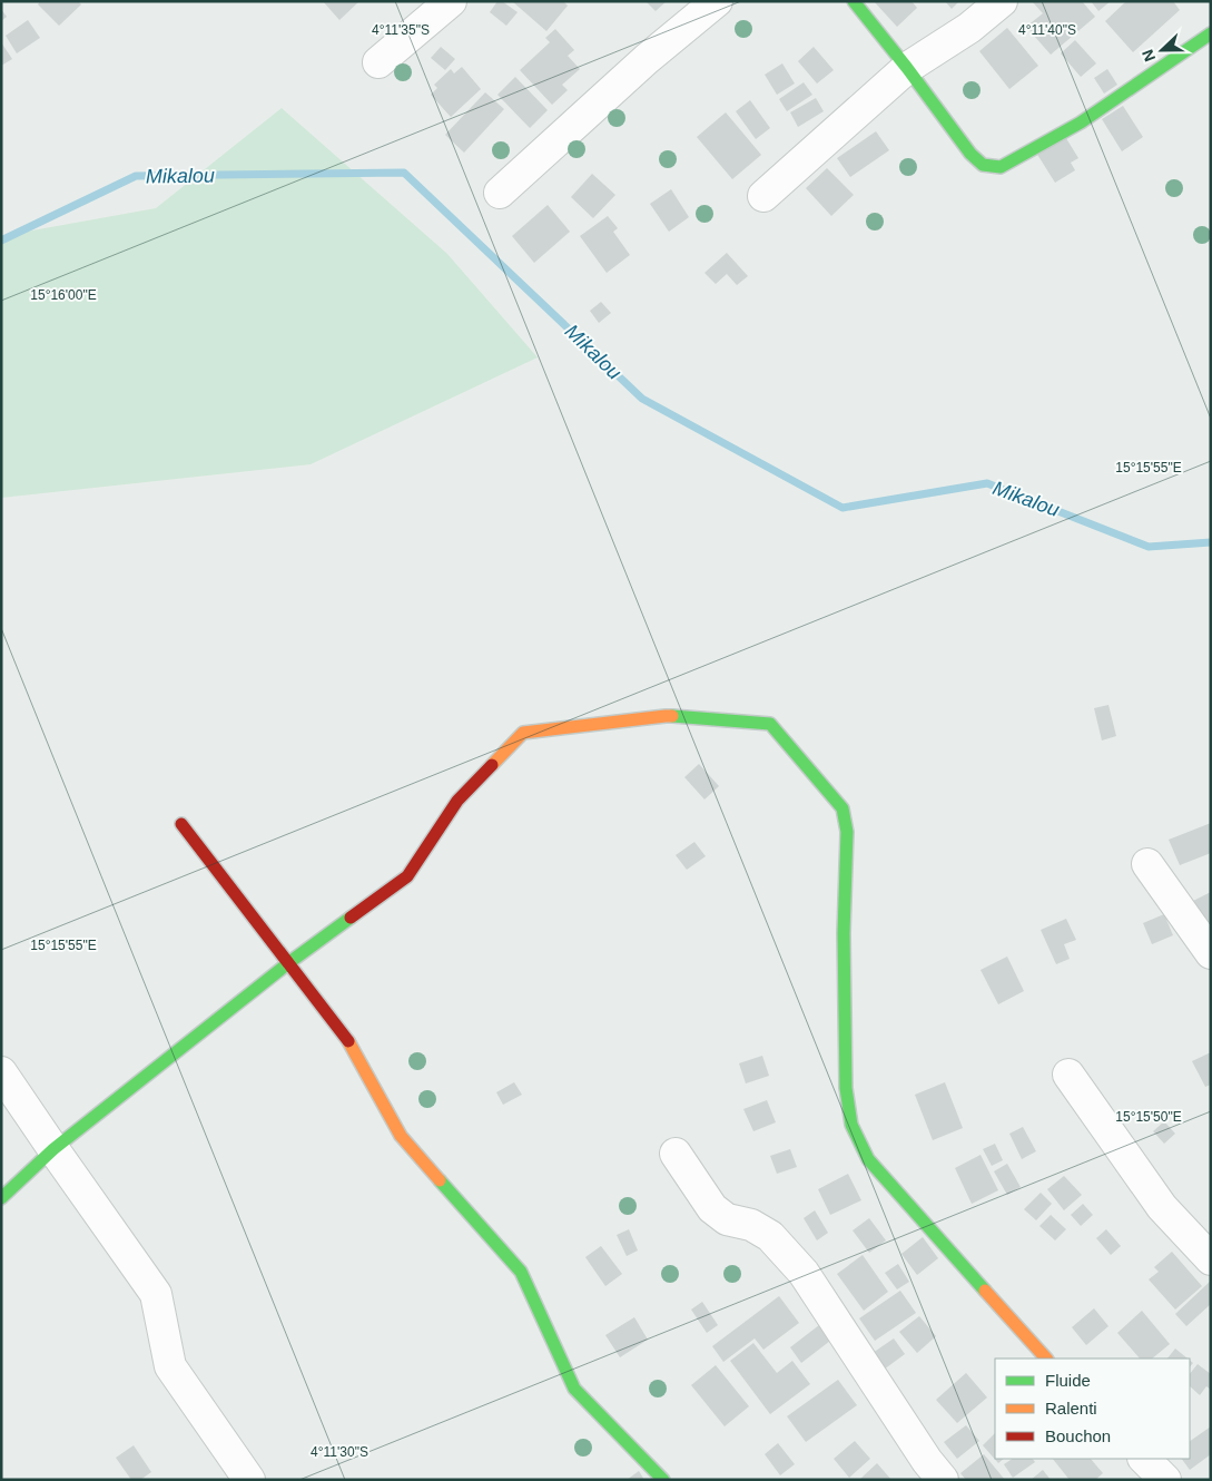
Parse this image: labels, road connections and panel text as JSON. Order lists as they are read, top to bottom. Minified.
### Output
{"water":["Mikalou"],"legend":["Fluide","Ralenti","Bouchon"],"north":"left","coordinates":["4°11'40\"S","4°11'35\"S","15°16'00\"E","15°15'55\"E","15°15'50\"E","4°11'30\"S"]}
